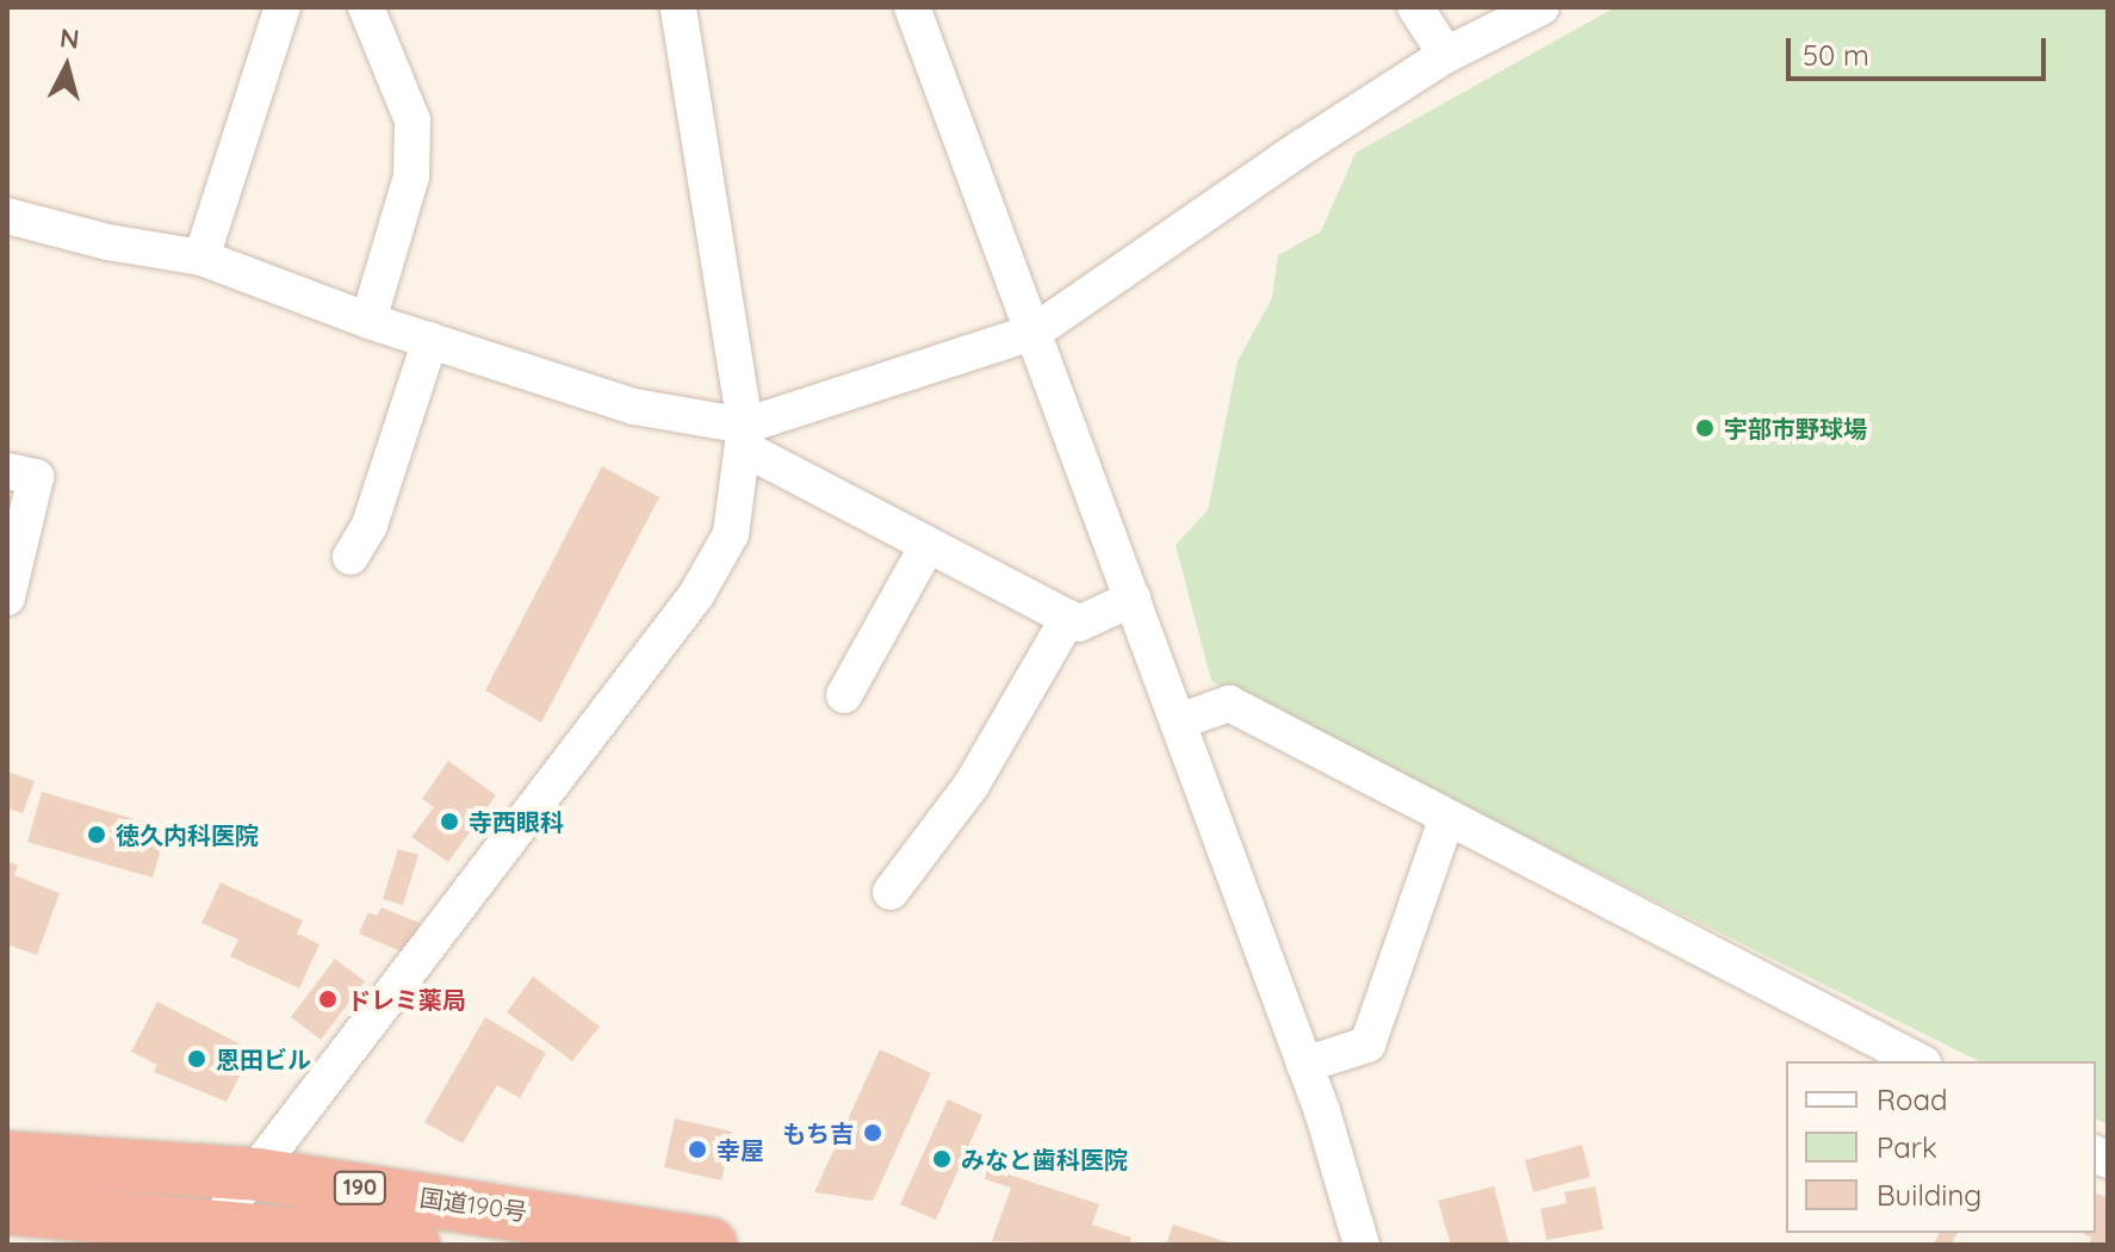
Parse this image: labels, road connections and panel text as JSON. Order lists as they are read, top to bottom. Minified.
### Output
{"streets":{"highway":["190","国道190号"]},"places":["宇部市野球場","寺西眼科","徳久内科医院","ドレミ薬局","恩田ビル","もち吉","幸屋","みなと歯科医院"],"legend":["Road","Park","Building"],"scale_bar":"50 m","north":"top"}
